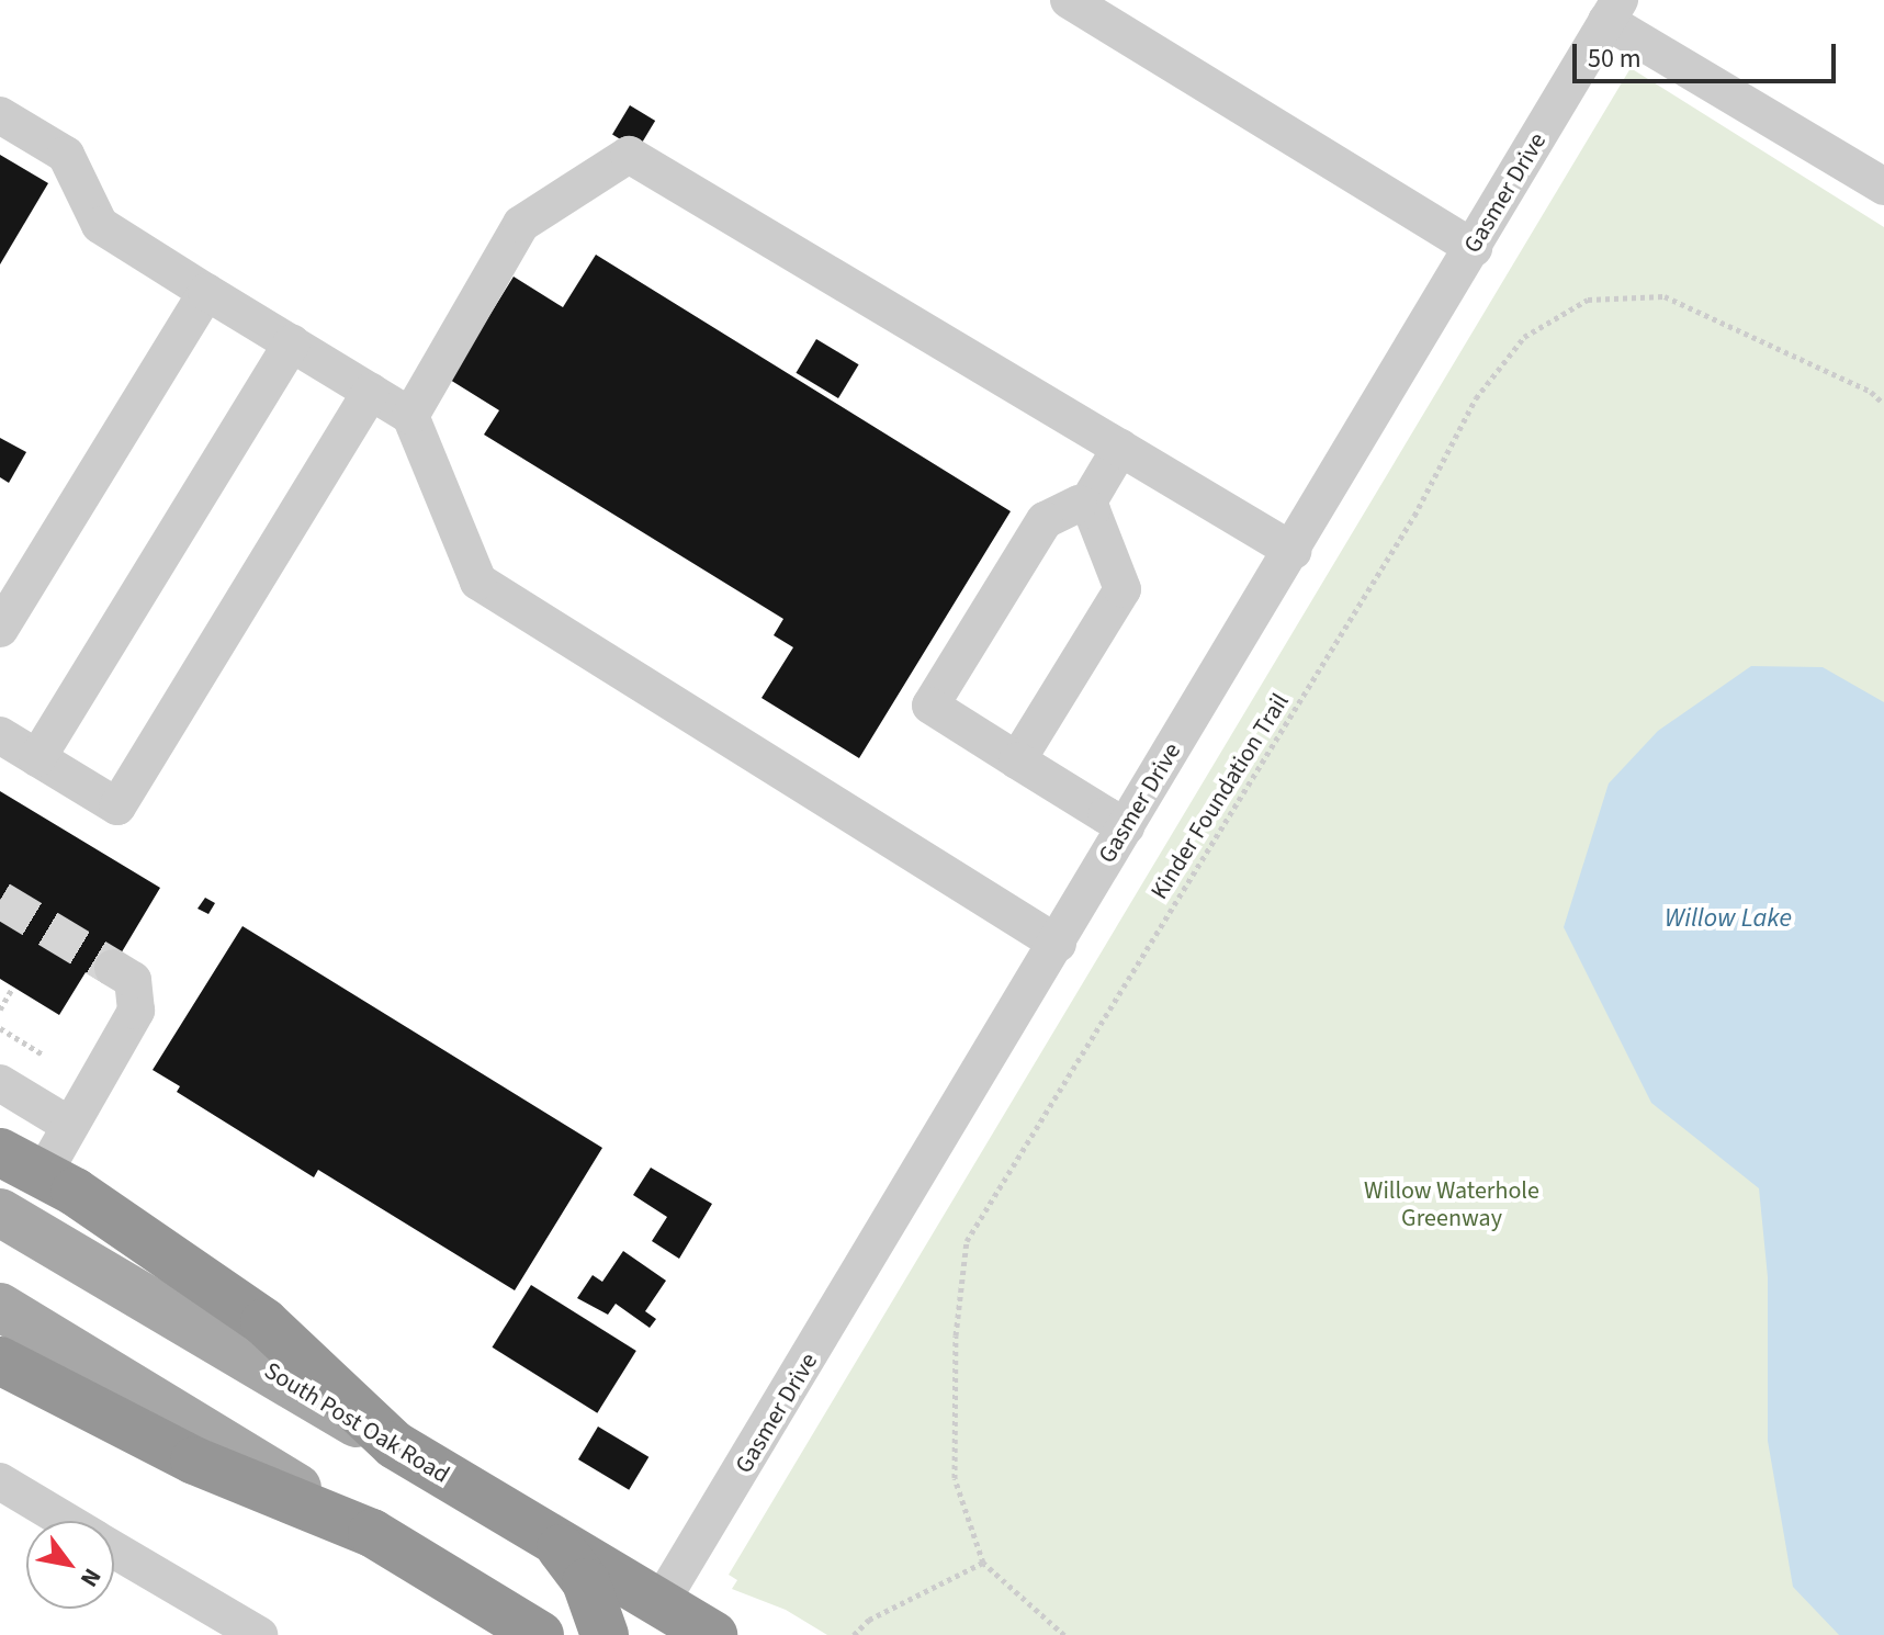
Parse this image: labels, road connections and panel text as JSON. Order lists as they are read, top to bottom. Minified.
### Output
{"streets":{"highway":["South Post Oak Road"],"street":["Gasmer Drive"],"path":["Kinder Foundation Trail"]},"crossings":[["Gasmer Drive","South Post Oak Road"]],"water":["Willow Lake"],"parks":["Willow Waterhole Greenway"],"scale_bar":"50 m","north":"bottom right"}
